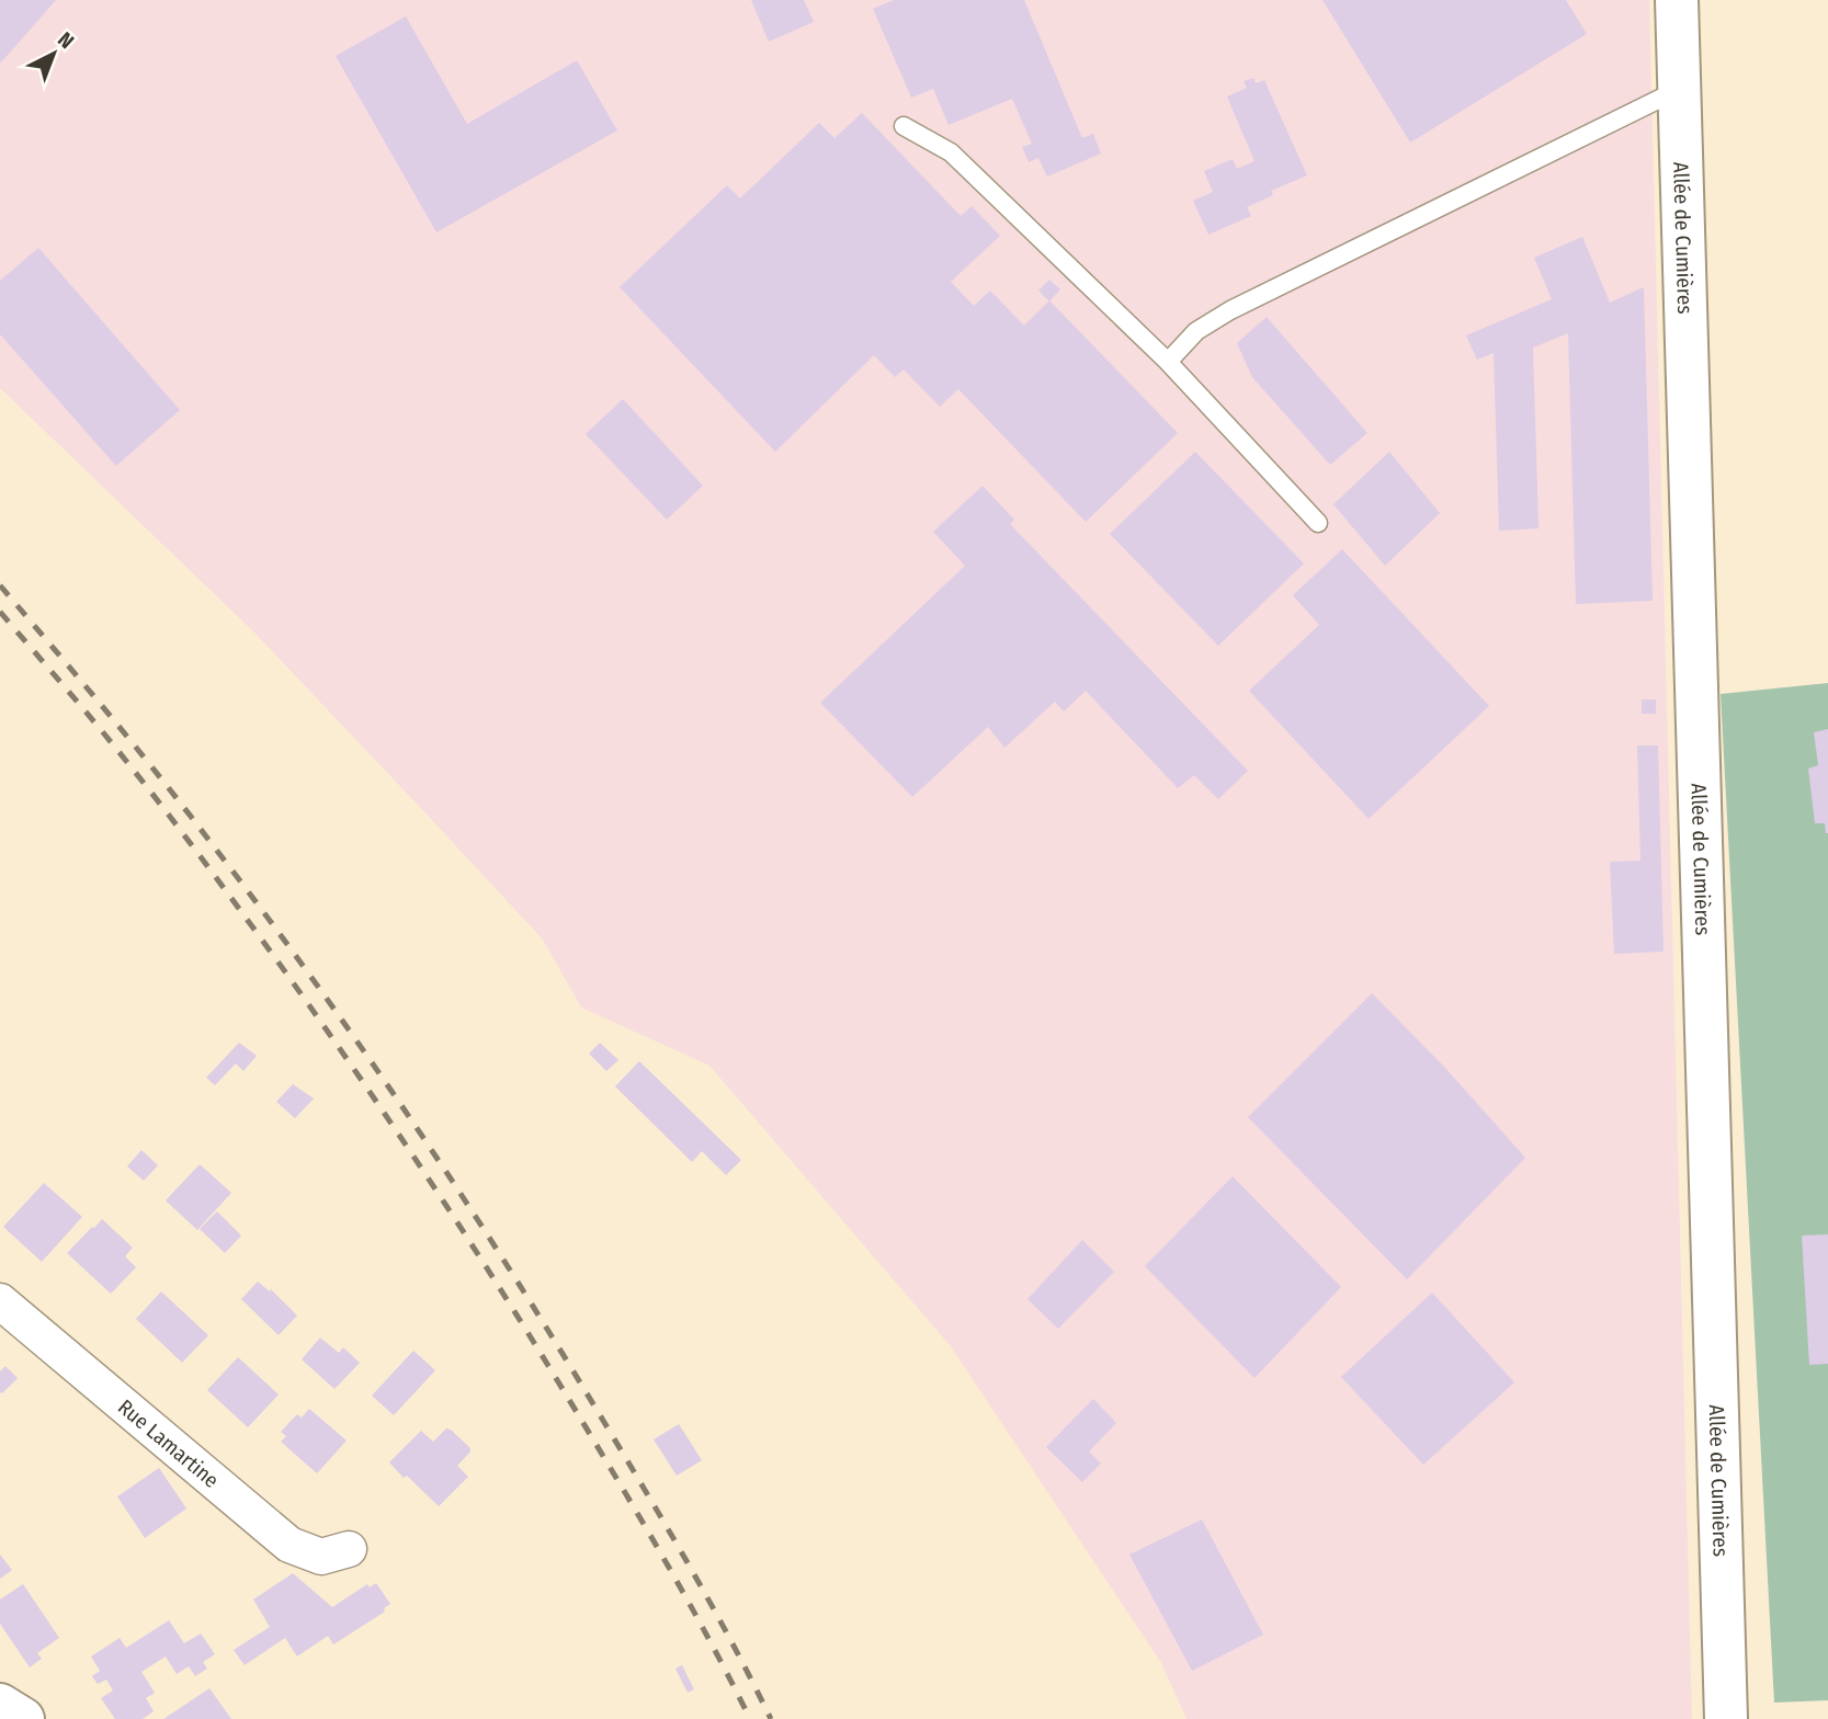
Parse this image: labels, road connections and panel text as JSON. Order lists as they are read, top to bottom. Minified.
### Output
{"streets":{"main road":["Allée de Cumières"],"street":["Rue Lamartine"]},"north":"top right"}
